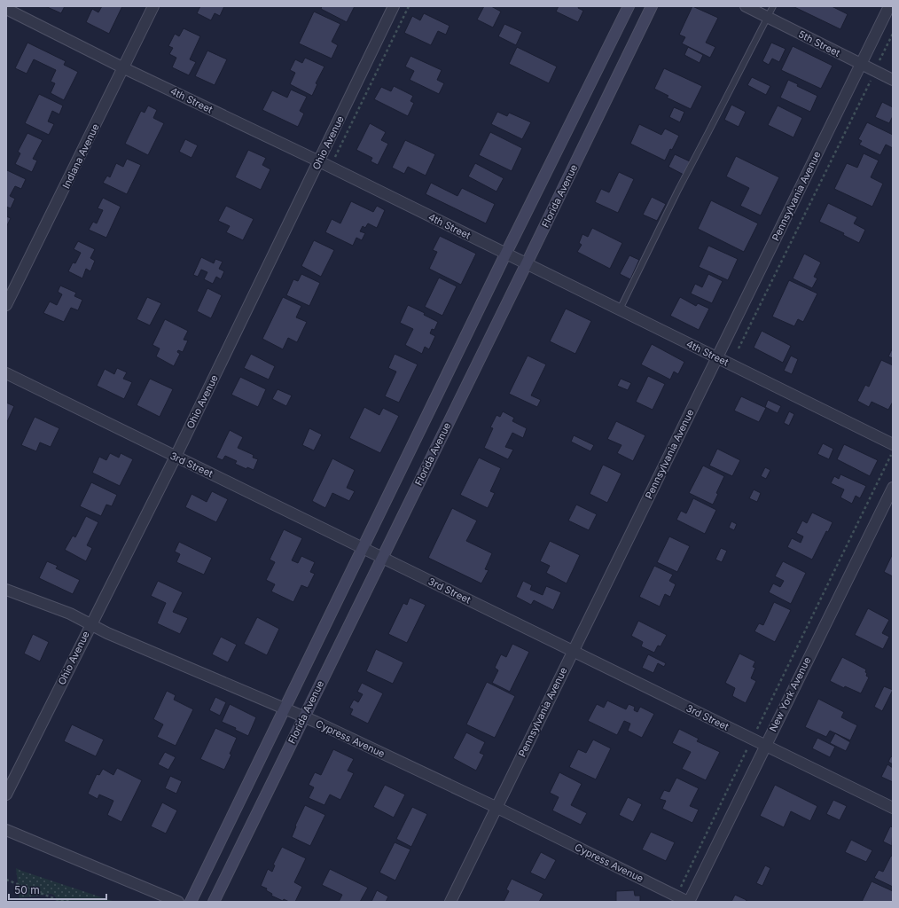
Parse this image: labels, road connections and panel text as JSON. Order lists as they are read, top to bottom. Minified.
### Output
{"streets":{"main road":["Florida Avenue"],"street":["5th Street","4th Street","Ohio Avenue","Indiana Avenue","Pennsylvania Avenue","3rd Street","New York Avenue","Cypress Avenue"]},"crossings":[["5th Street","Pennsylvania Avenue"],["4th Street","Ohio Avenue"],["4th Street","Indiana Avenue"],["4th Street","Florida Avenue"],["4th Street","Pennsylvania Avenue"],["Ohio Avenue","3rd Street"],["Ohio Avenue","Cypress Avenue"],["Florida Avenue","3rd Street"],["Florida Avenue","Cypress Avenue"],["Pennsylvania Avenue","3rd Street"],["Pennsylvania Avenue","Cypress Avenue"],["3rd Street","New York Avenue"],["New York Avenue","Cypress Avenue"]],"scale_bar":"50 m"}
